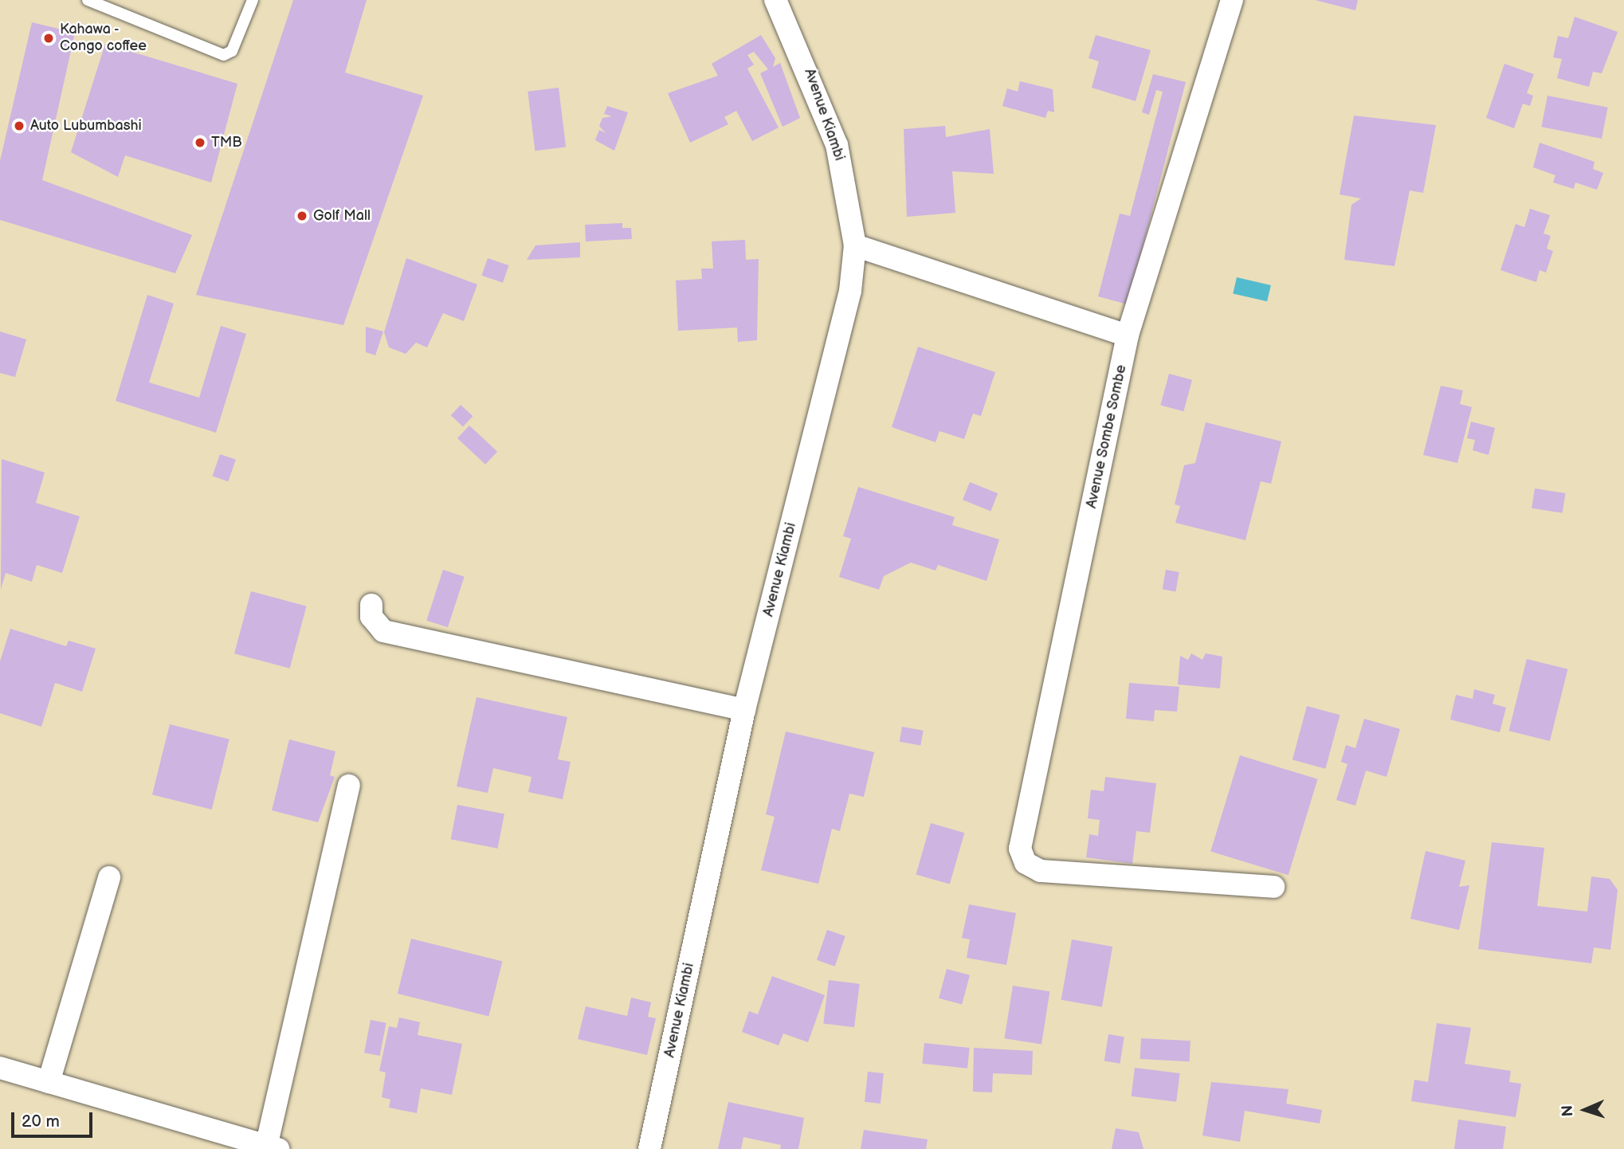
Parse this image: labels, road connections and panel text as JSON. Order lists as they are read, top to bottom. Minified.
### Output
{"streets":{"street":["Avenue Kiambi","Avenue Sombe Sombe"]},"places":["Kahawa - Congo coffee","Auto Lubumbashi","TMB","Golf Mall"],"scale_bar":"20 m","north":"left"}
